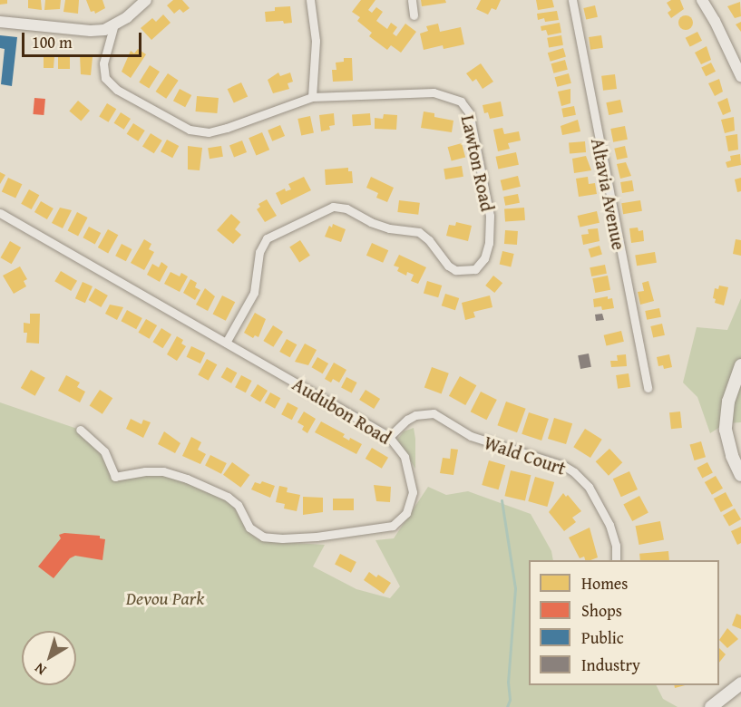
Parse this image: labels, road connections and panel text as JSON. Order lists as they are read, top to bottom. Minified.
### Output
{"streets":{"street":["Lawton Road","Altavia Avenue","Audubon Road","Wald Court"]},"crossings":[["Lawton Road","Audubon Road"],["Audubon Road","Wald Court"]],"parks":["Devou Park"],"legend":["Homes","Shops","Public","Industry"],"scale_bar":"100 m","north":"bottom left"}
